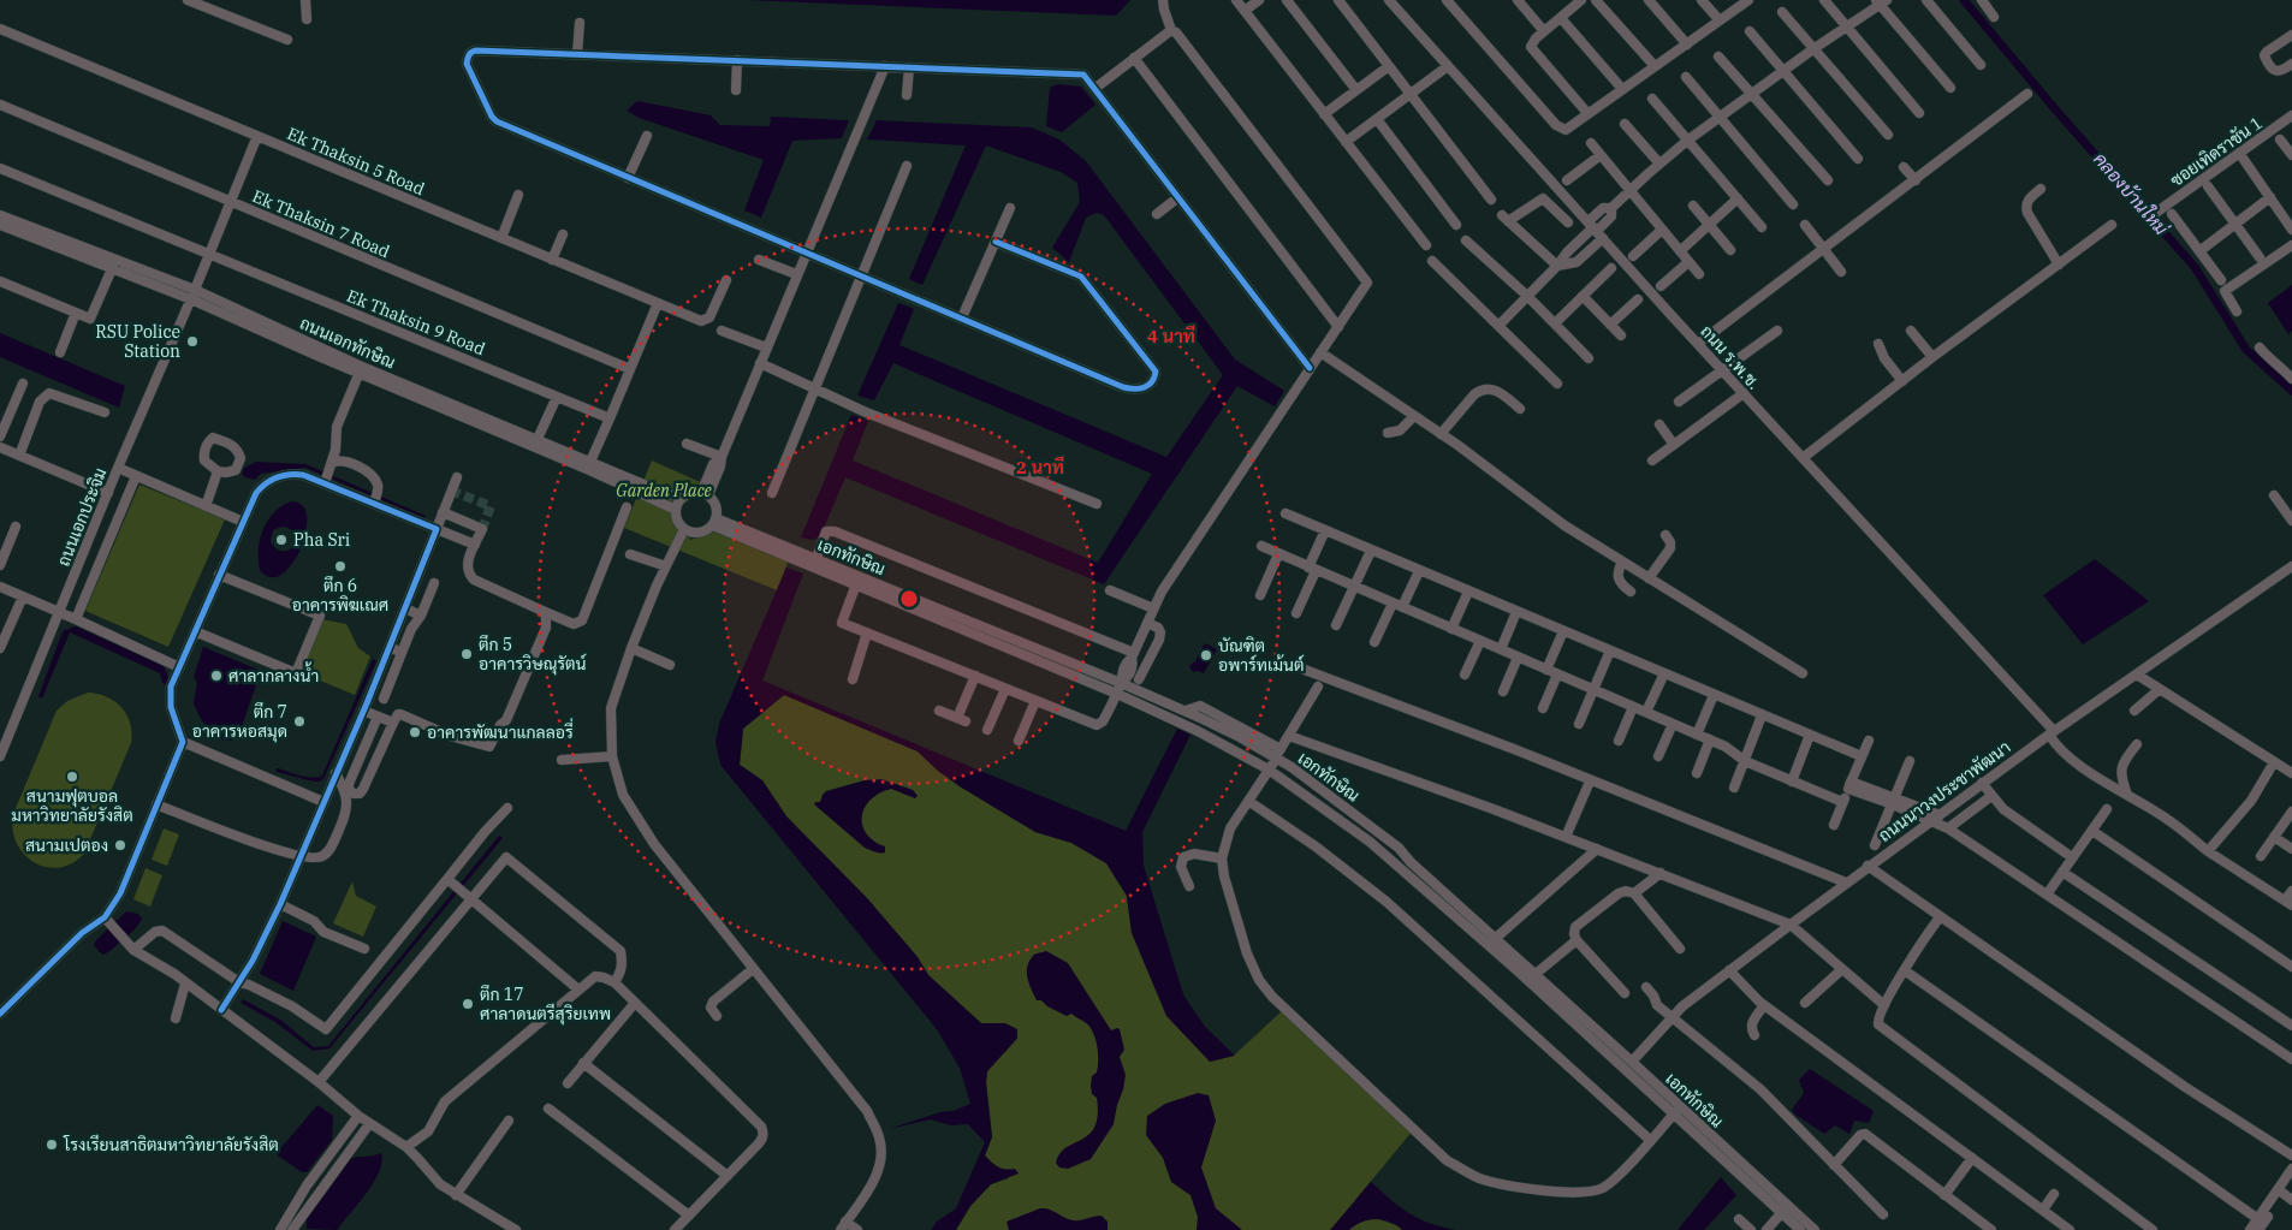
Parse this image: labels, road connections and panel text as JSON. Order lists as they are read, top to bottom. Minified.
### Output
{"streets":{"street":["ซอยเทิดราชัน 1","Ek Thaksin 5 Road","Ek Thaksin 7 Road","Ek Thaksin 9 Road","ถนนเอกทักษิณ","ถนน ร.พ.ช.","ถนนเอกประจิม","เอกทักษิณ","ถนนนาวงประชาพัฒนา"]},"crossings":[["Ek Thaksin 5 Road","ถนนเอกประจิม"],["Ek Thaksin 7 Road","ถนนเอกประจิม"],["Ek Thaksin 9 Road","ถนนเอกประจิม"],["ถนนเอกทักษิณ","ถนนเอกประจิม"],["ถนนเอกทักษิณ","เอกทักษิณ"],["ถนน ร.พ.ช.","ถนนนาวงประชาพัฒนา"],["เอกทักษิณ","ถนนนาวงประชาพัฒนา"]],"water":["คลองบ้านใหม่"],"parks":["Garden Place"],"places":["RSU Police Station","Pha Sri","ตึก 6 อาคารพิฆเณศ","ตึก 5 อาคารวิษณุรัตน์","บัณฑิต อพาร์ทเม้นต์","ศาลากลางน้ำ","ตึก 7 อาคารหอสมุด","อาคารพัฒนาแกลลอรี่","สนามฟุตบอล มหาวิทยาลัยรังสิต","สนามเปตอง","ตึก 17 ศาลาดนตรีสุริยเทพ","โรงเรียนสาธิตมหาวิทยาลัยรังสิต"],"rings":["4 นาที","2 นาที"]}
